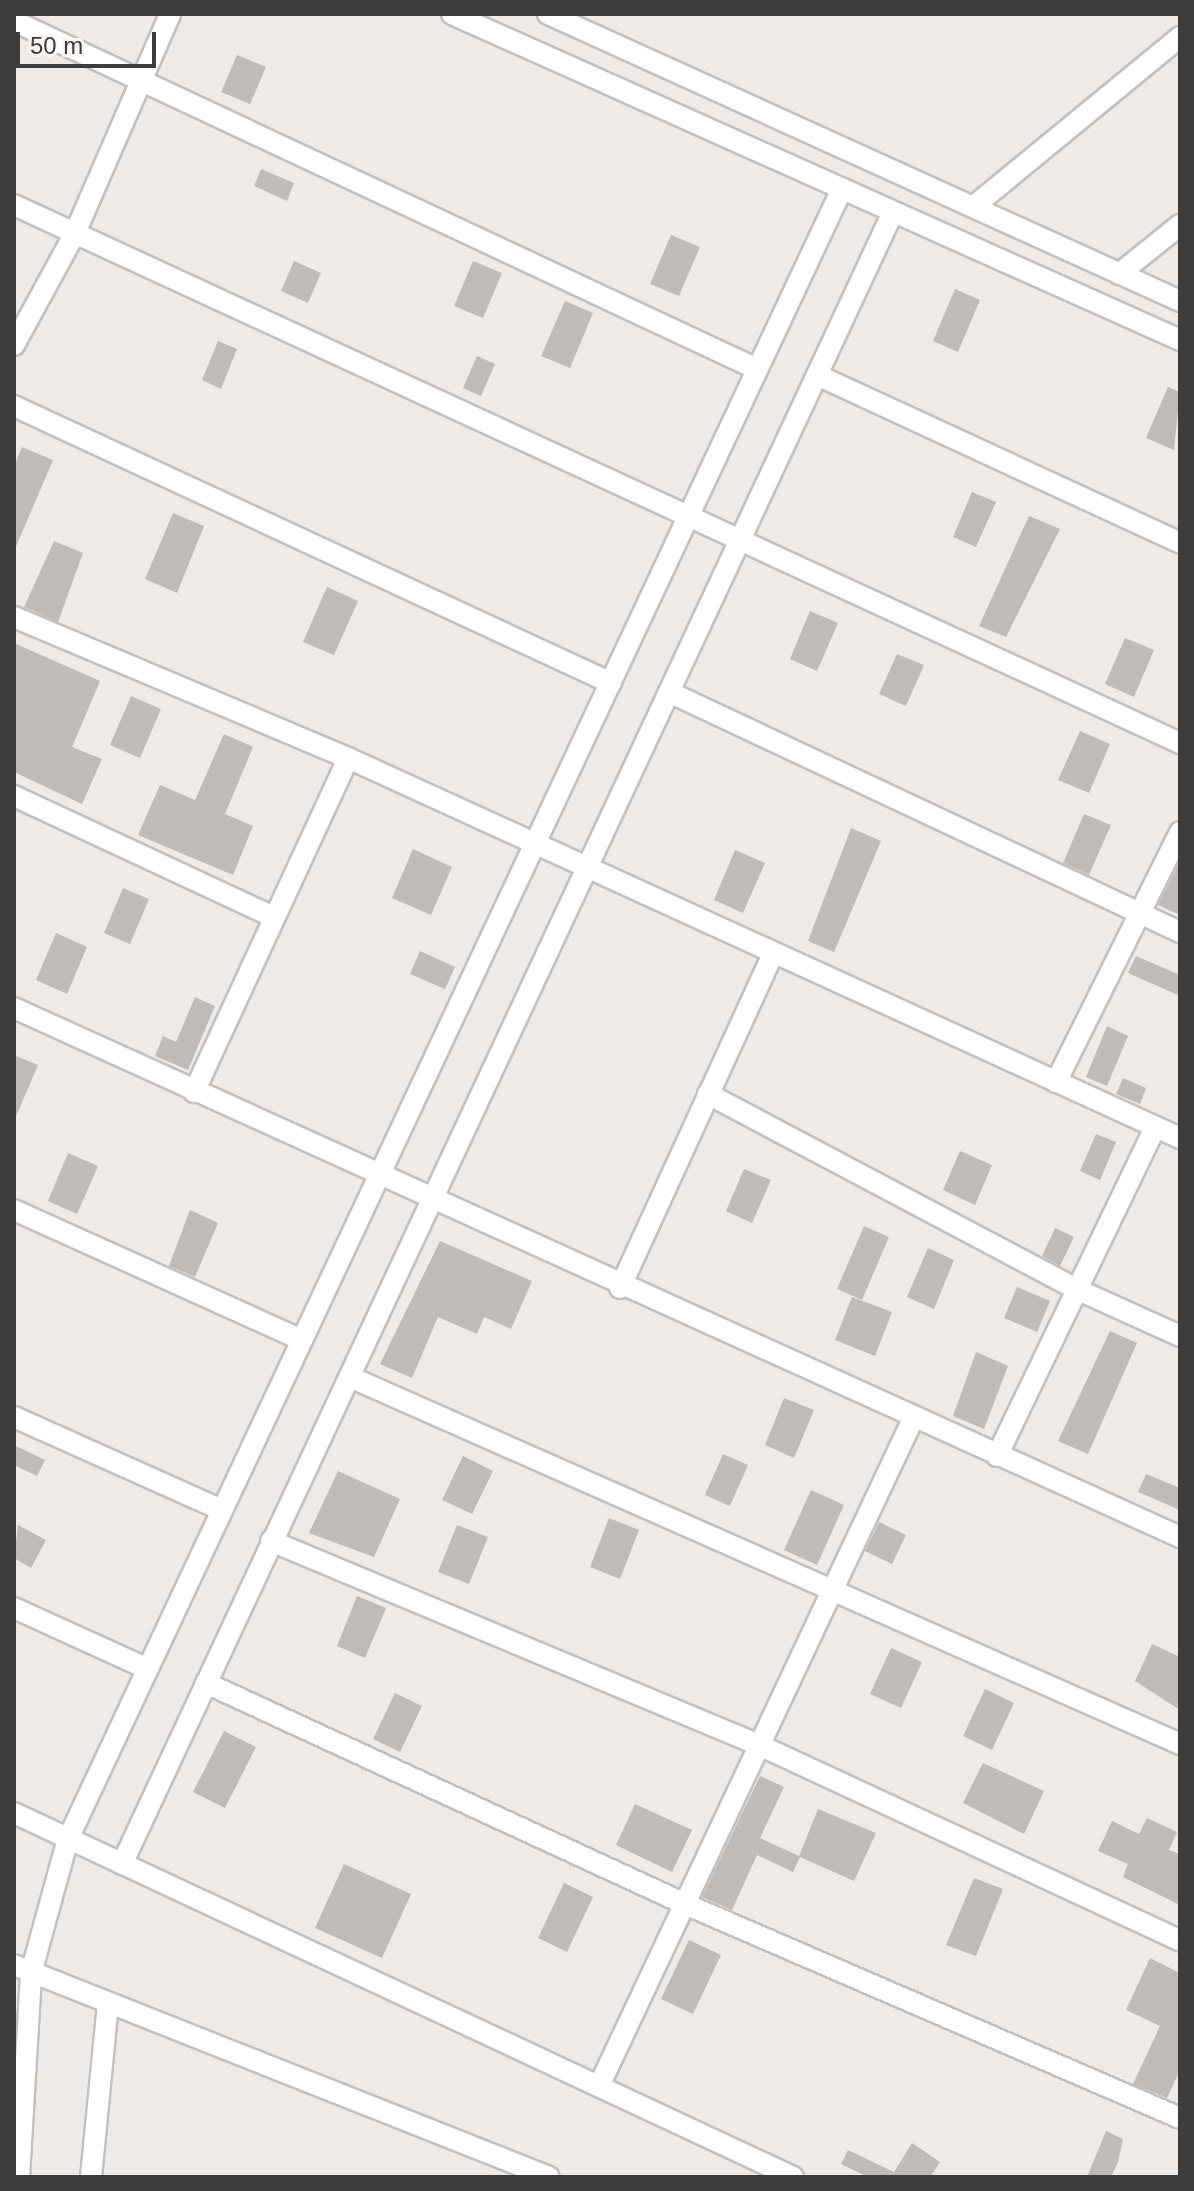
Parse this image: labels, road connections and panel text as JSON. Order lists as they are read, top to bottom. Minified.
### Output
{"scale_bar":"50 m"}
